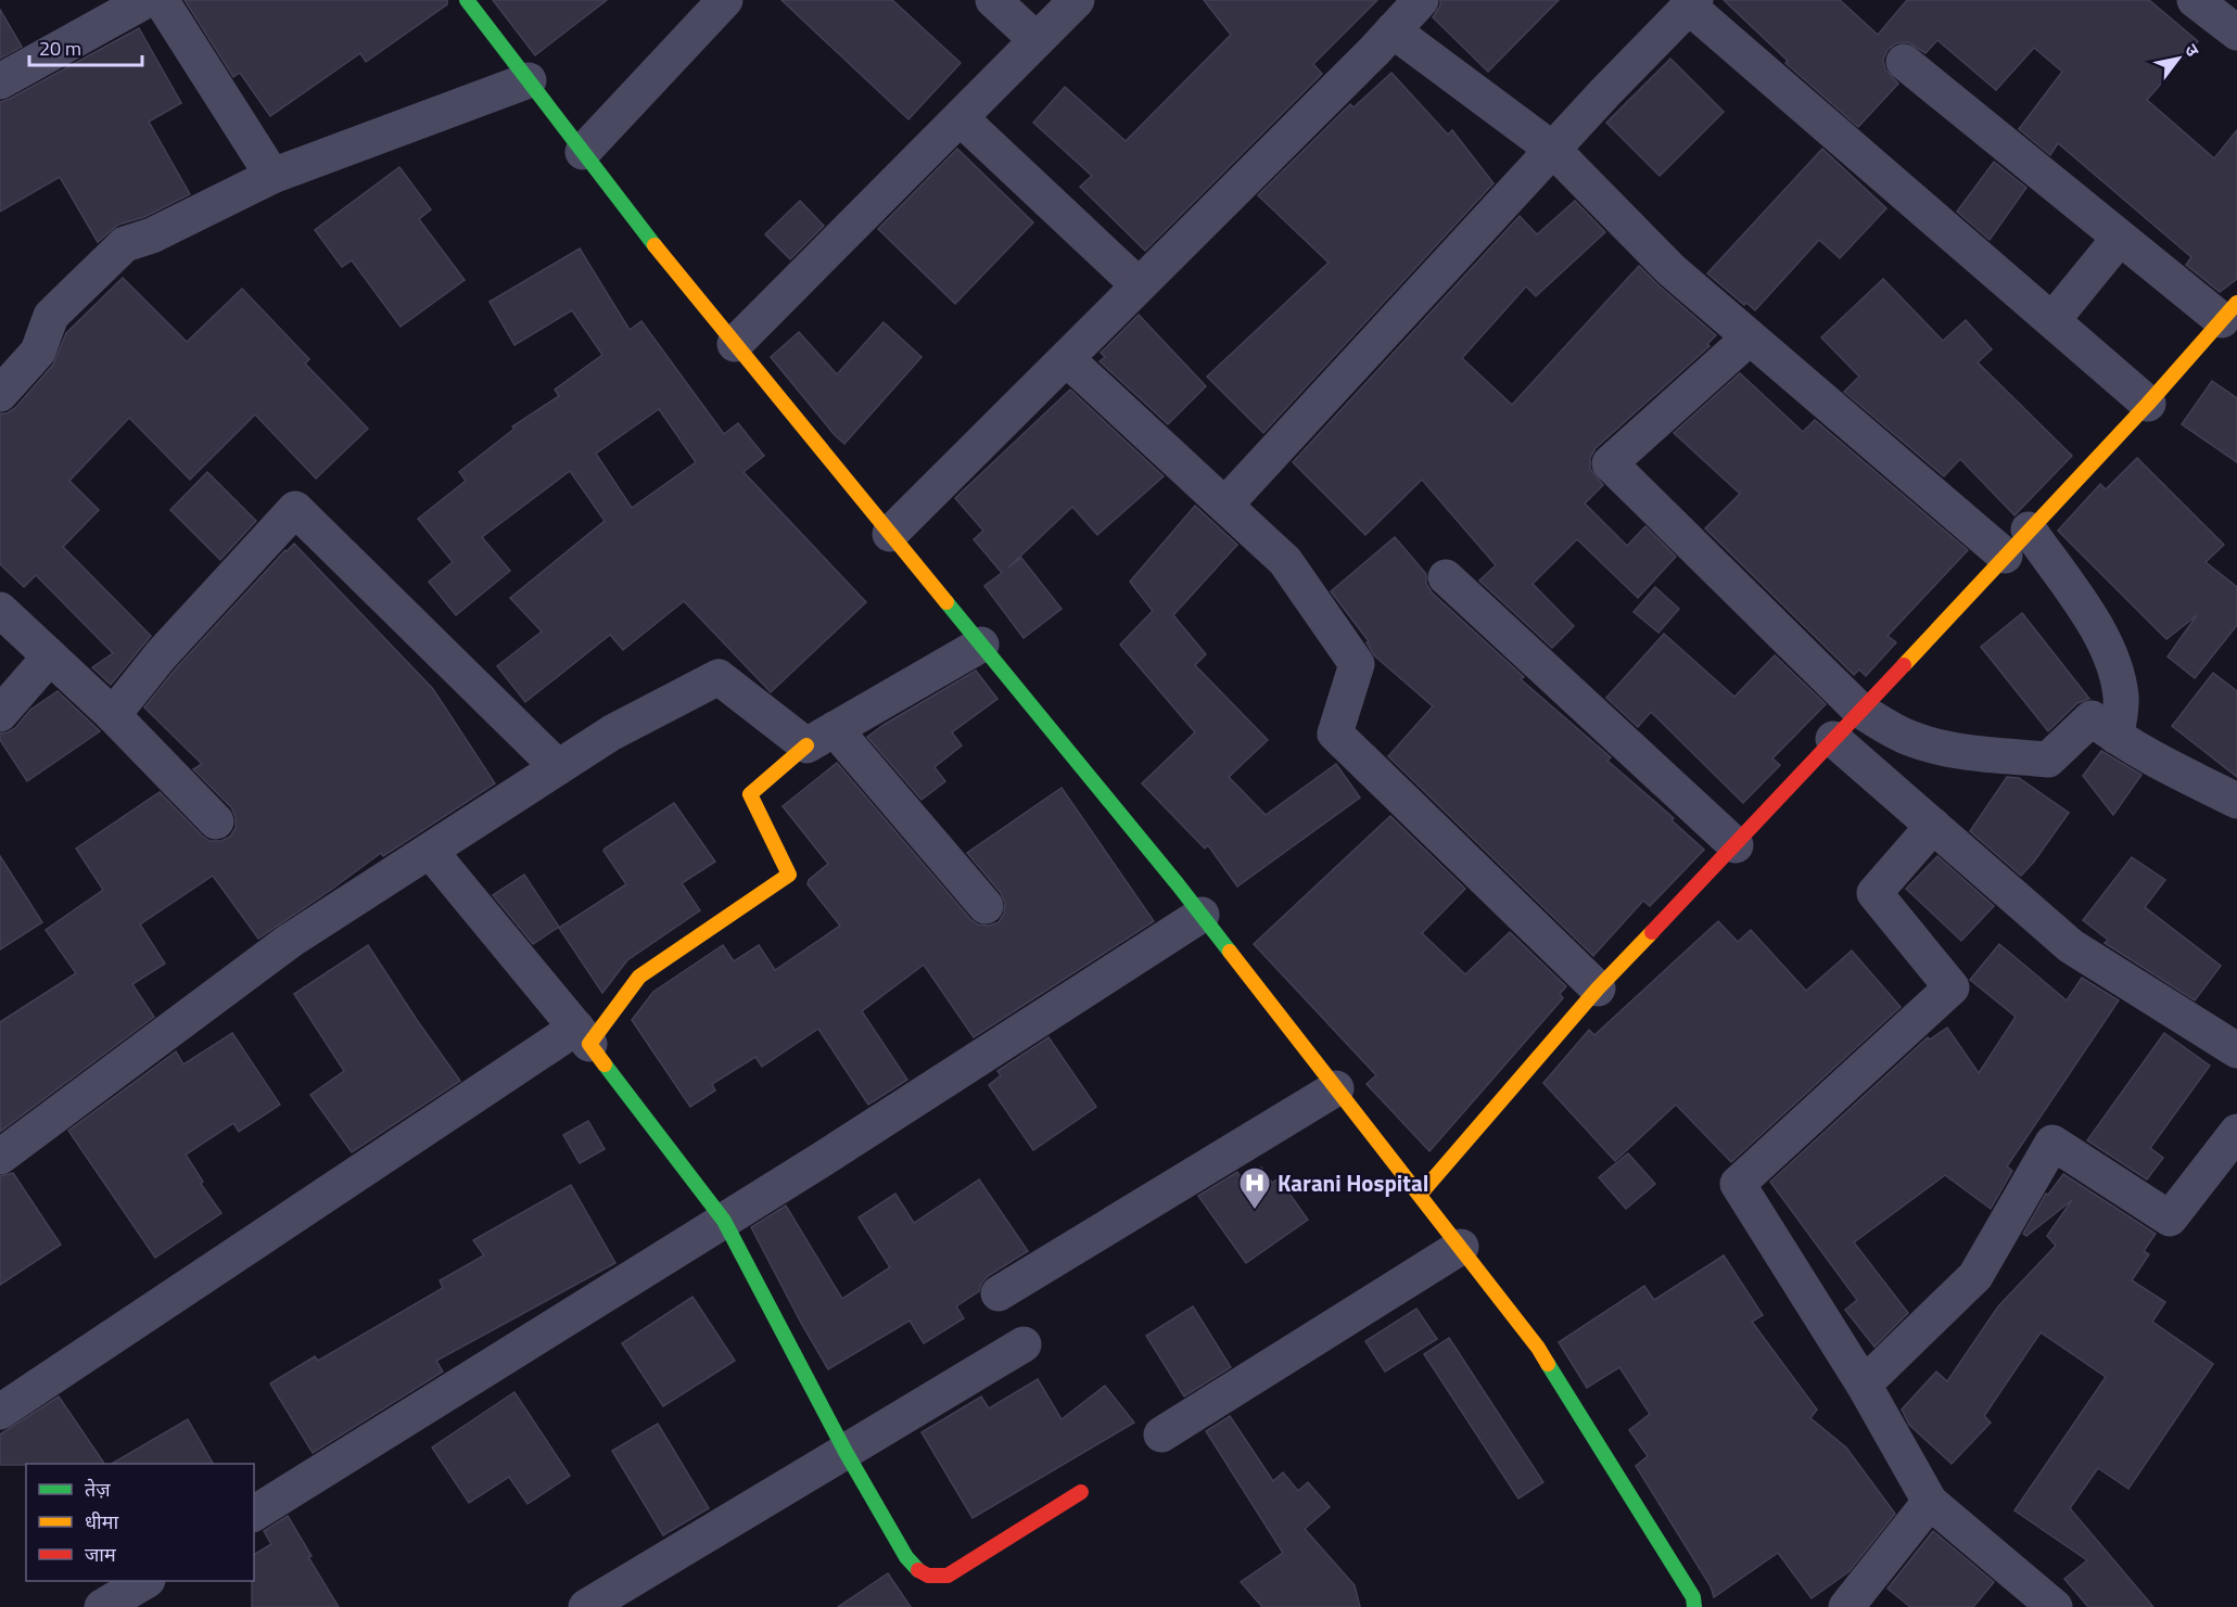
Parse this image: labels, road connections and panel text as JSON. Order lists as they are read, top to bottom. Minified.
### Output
{"places":{"hospital":["Karani Hospital"]},"legend":["तेज़","धीमा","जाम"],"scale_bar":"20 m","north":"top right"}
